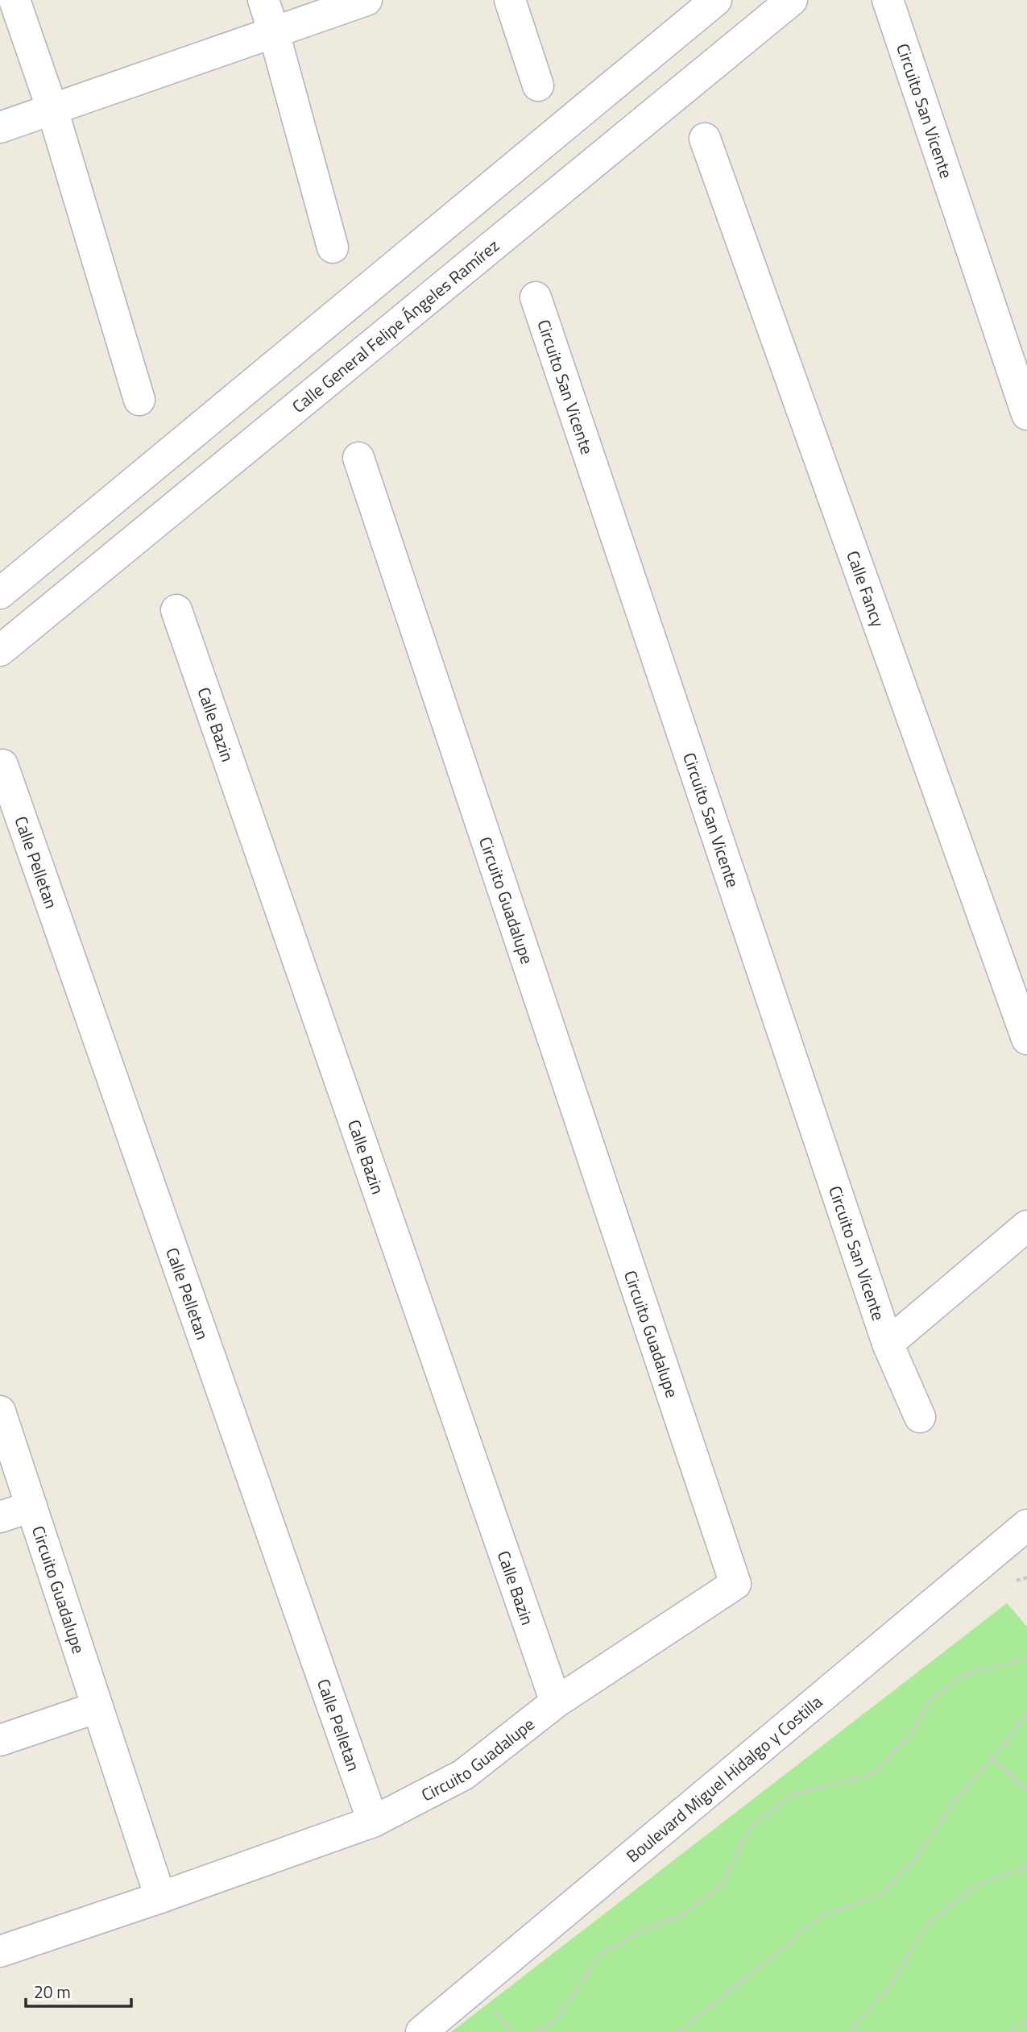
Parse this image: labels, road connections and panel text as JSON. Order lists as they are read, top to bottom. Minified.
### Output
{"streets":{"street":["Circuito San Vicente","Calle General Felipe Ángeles Ramírez","Calle Fancy","Calle Bazin","Calle Pelletan","Circuito Guadalupe","Boulevard Miguel Hidalgo y Costilla"]},"crossings":[["Calle Bazin","Circuito Guadalupe"],["Calle Pelletan","Circuito Guadalupe"]],"scale_bar":"20 m"}
